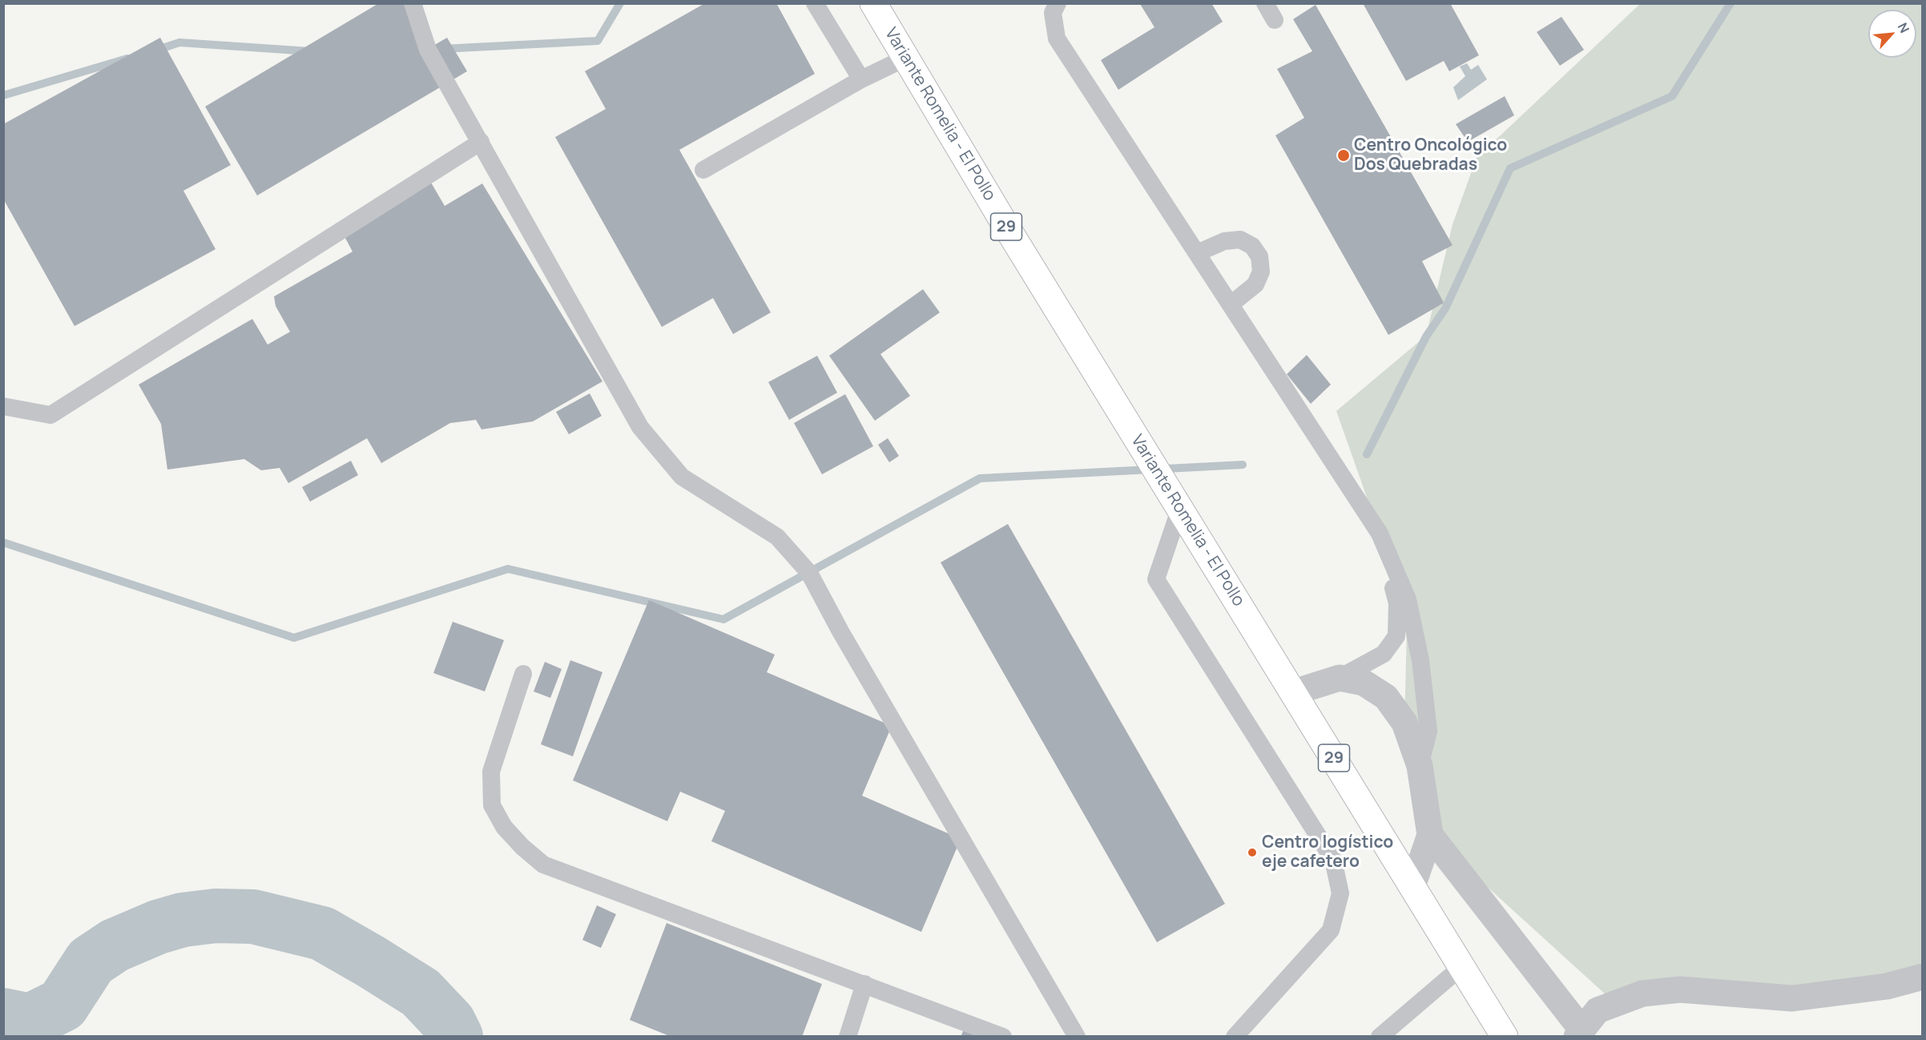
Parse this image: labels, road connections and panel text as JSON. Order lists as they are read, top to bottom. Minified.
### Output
{"streets":{"highway":["Variante Romelia - El Pollo","29"]},"places":["Centro Oncológico Dos Quebradas","Centro logístico eje cafetero"],"north":"top right"}
